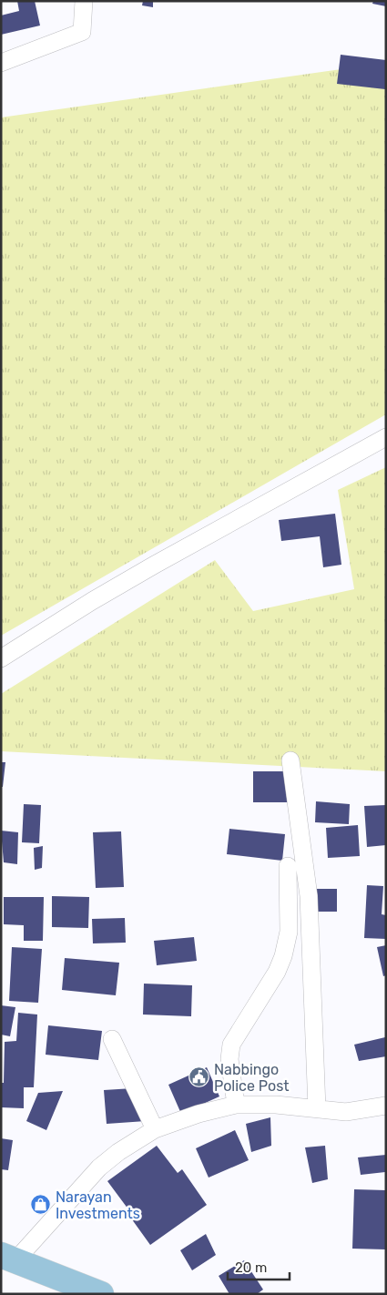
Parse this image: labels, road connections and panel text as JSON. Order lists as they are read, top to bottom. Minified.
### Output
{"places":{"public building":["Nabbingo Police Post"],"shop":["Narayan Investments"]},"scale_bar":"20 m"}
